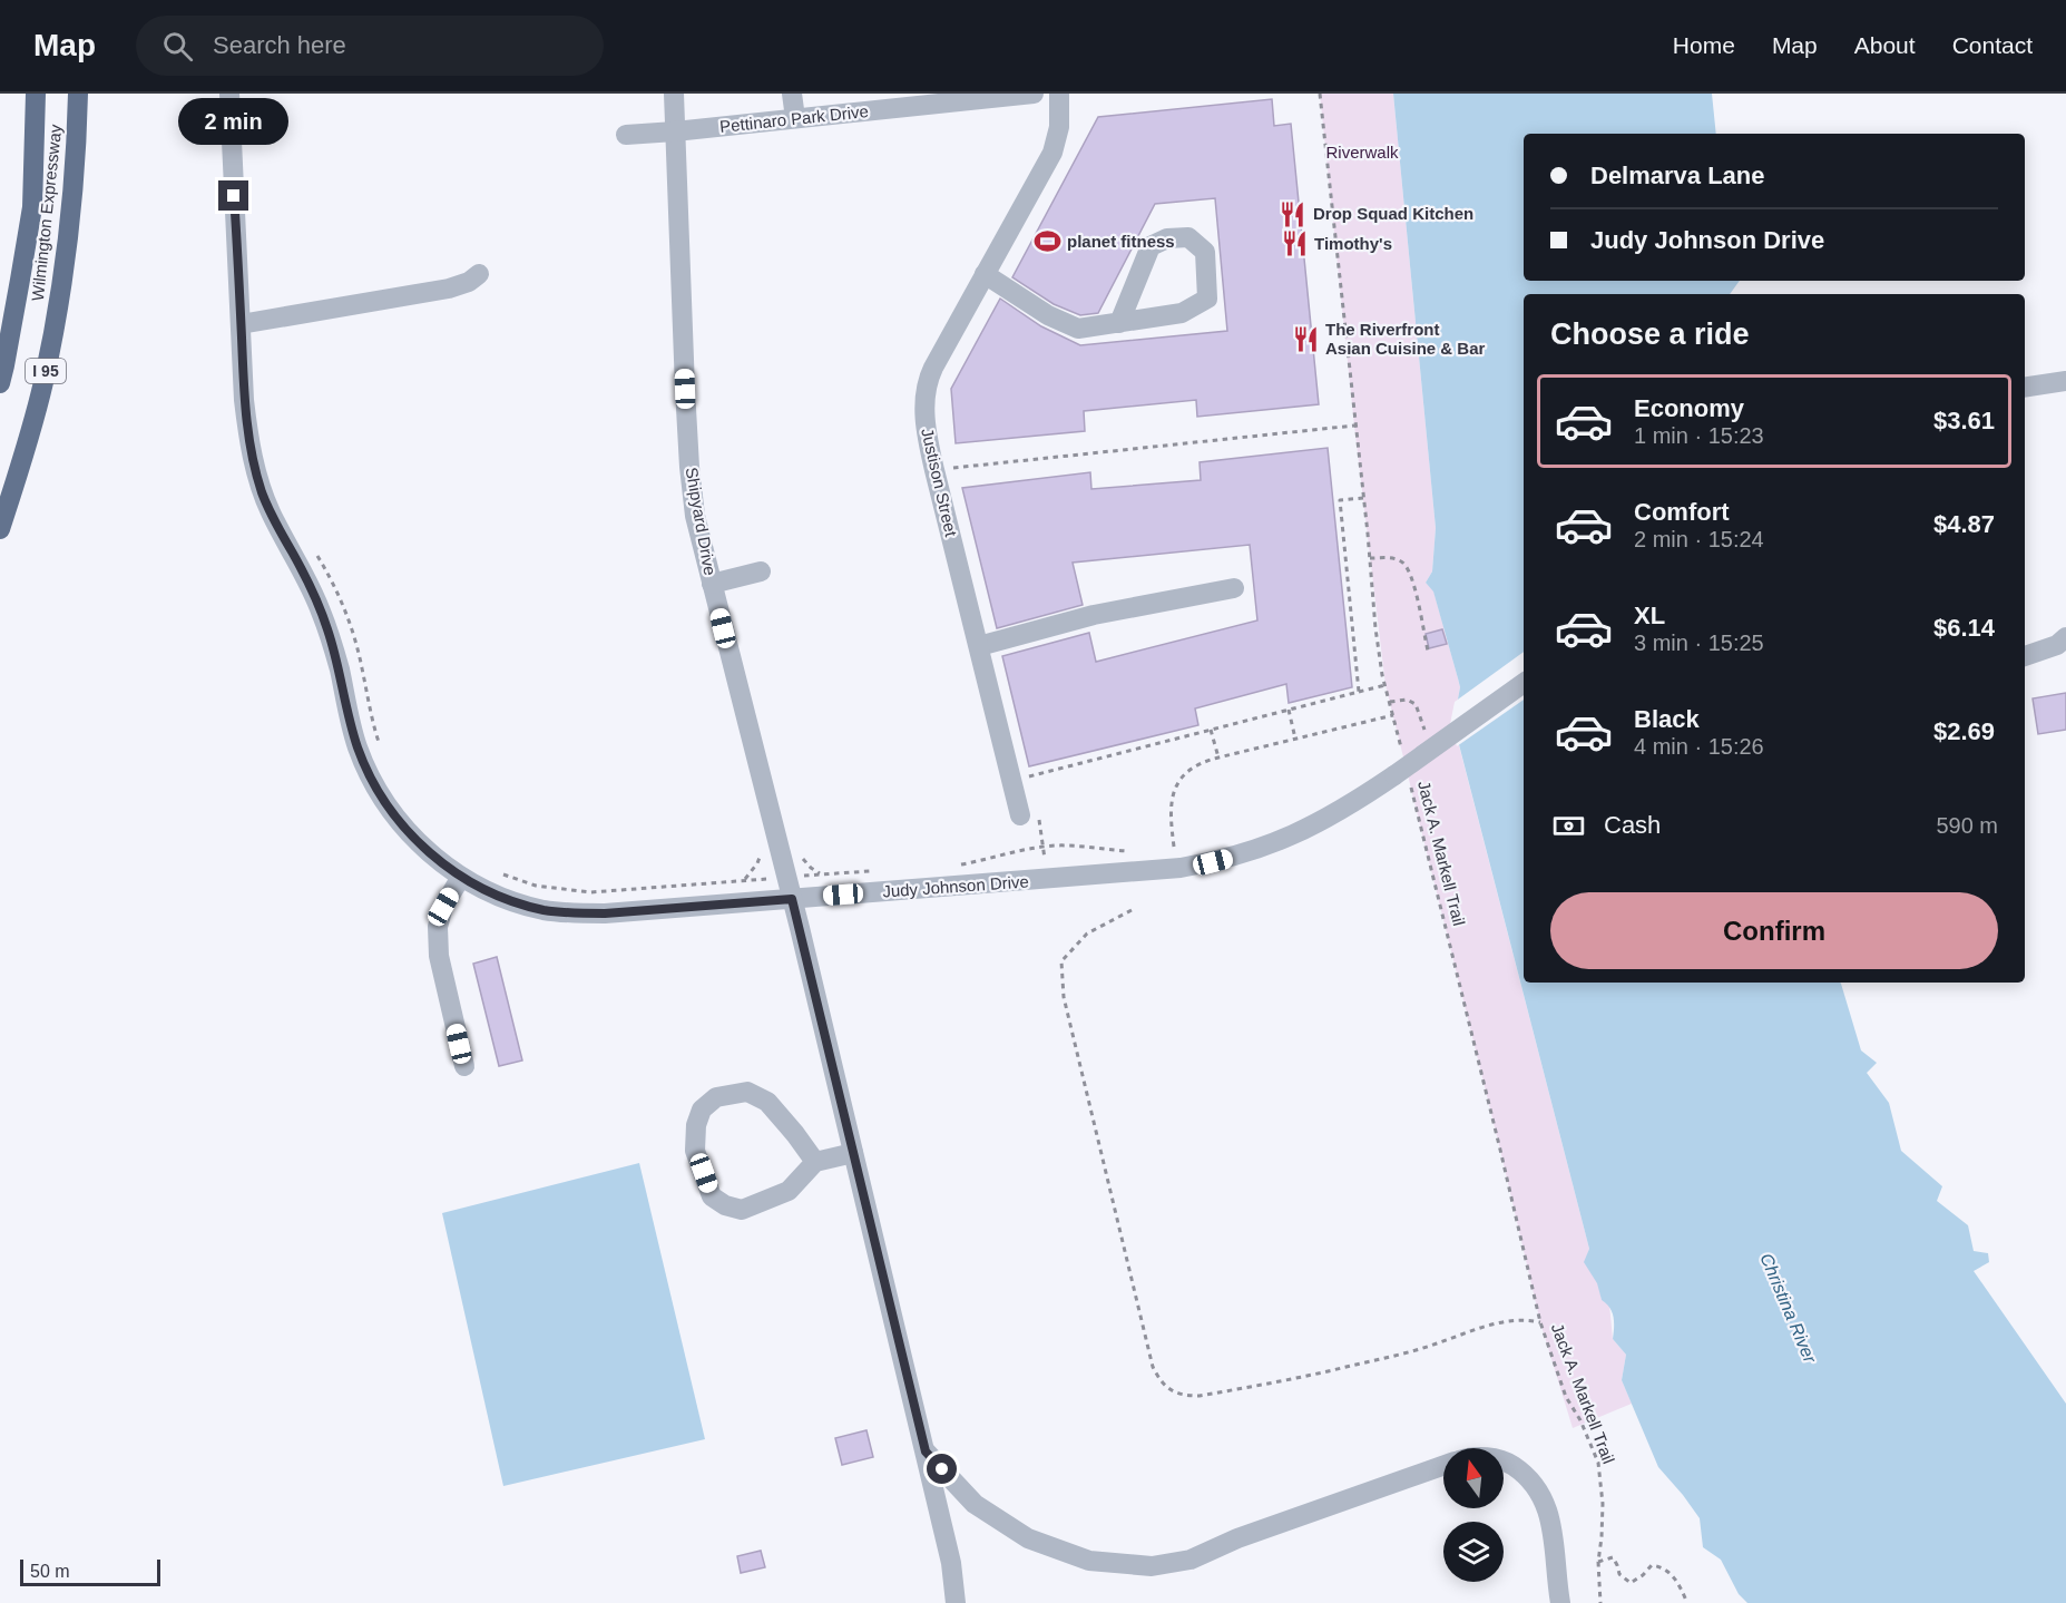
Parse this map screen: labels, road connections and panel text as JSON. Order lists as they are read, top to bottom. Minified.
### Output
{"streets":{"highway":["Wilmington Expressway","I 95"],"street":["Pettinaro Park Drive","Justison Street","Shipyard Drive","Judy Johnson Drive"],"path":["Jack A. Markell Trail"]},"crossings":[["Pettinaro Park Drive","Shipyard Drive"],["Shipyard Drive","Judy Johnson Drive"],["Jack A. Markell Trail","Judy Johnson Drive"]],"water":["Christina River"],"parks":["Riverwalk"],"places":{"restaurant":["Drop Squad Kitchen","Timothy's","The Riverfront Asian Cuisine & Bar"],"sports":["planet fitness"]},"scale_bar":"50 m","north":"top","page":{"header":"Map","search":"Search here","nav":["Home","Map","About","Contact"],"bubble":"2 min","banner":["Delmarva Lane","Judy Johnson Drive"],"heading":"Choose a ride","list":[{"name":"Economy","note":"1 min · 15:23","value":"$3.61"},{"name":"Comfort","note":"2 min · 15:24","value":"$4.87"},{"name":"XL","note":"3 min · 15:25","value":"$6.14"},{"name":"Black","note":"4 min · 15:26","value":"$2.69"}],"pay":["Cash","590 m"],"buttons":"Confirm","scale":"50 m"}}
